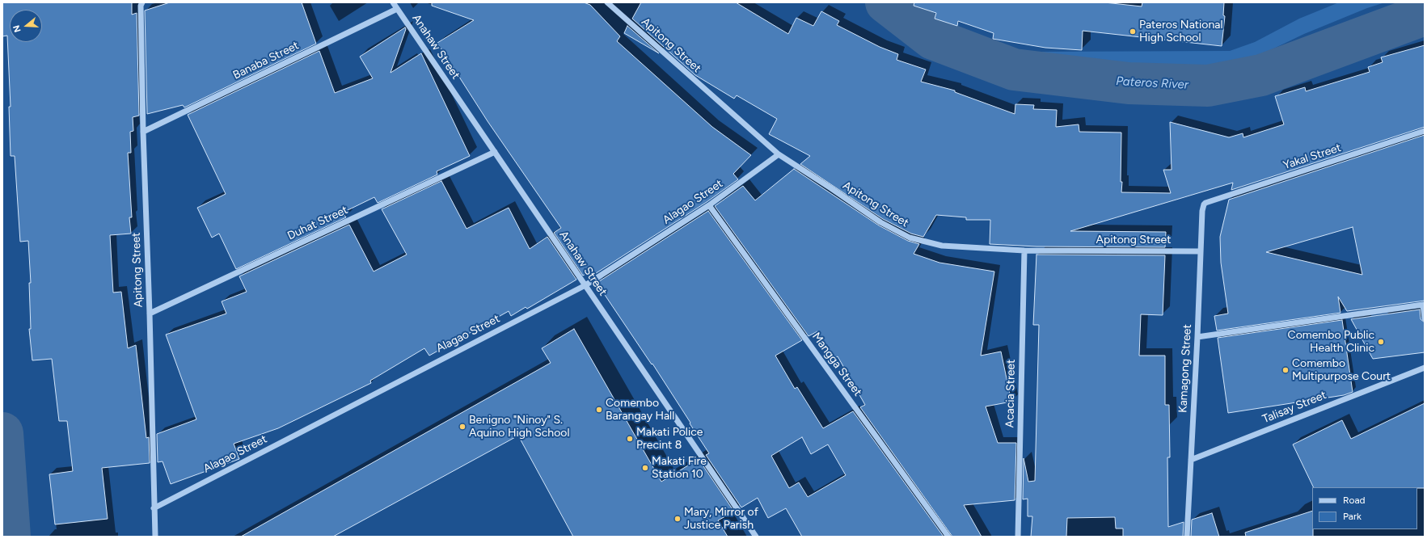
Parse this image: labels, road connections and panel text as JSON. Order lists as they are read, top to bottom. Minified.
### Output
{"streets":{"street":["Apitong Street","Anahaw Street","Banaba Street","Yakal Street","Alagao Street","Duhat Street","Mangga Street","Kamagong Street","Acacia Street","Talisay Street"]},"crossings":[["Apitong Street","Banaba Street"],["Apitong Street","Alagao Street"],["Apitong Street","Duhat Street"],["Apitong Street","Kamagong Street"],["Apitong Street","Acacia Street"],["Anahaw Street","Banaba Street"],["Anahaw Street","Alagao Street"],["Anahaw Street","Duhat Street"],["Yakal Street","Kamagong Street"],["Alagao Street","Mangga Street"],["Kamagong Street","Talisay Street"]],"water":["Pateros River"],"places":["Pateros National High School","Comembo Public Health Clinic","Comembo Multipurpose Court","Comembo Barangay Hall","Benigno \"Ninoy\" S. Aquino High School","Makati Police Precint 8","Makati Fire Station 10","Mary, Mirror of Justice Parish"],"legend":["Road","Park"],"north":"left"}
